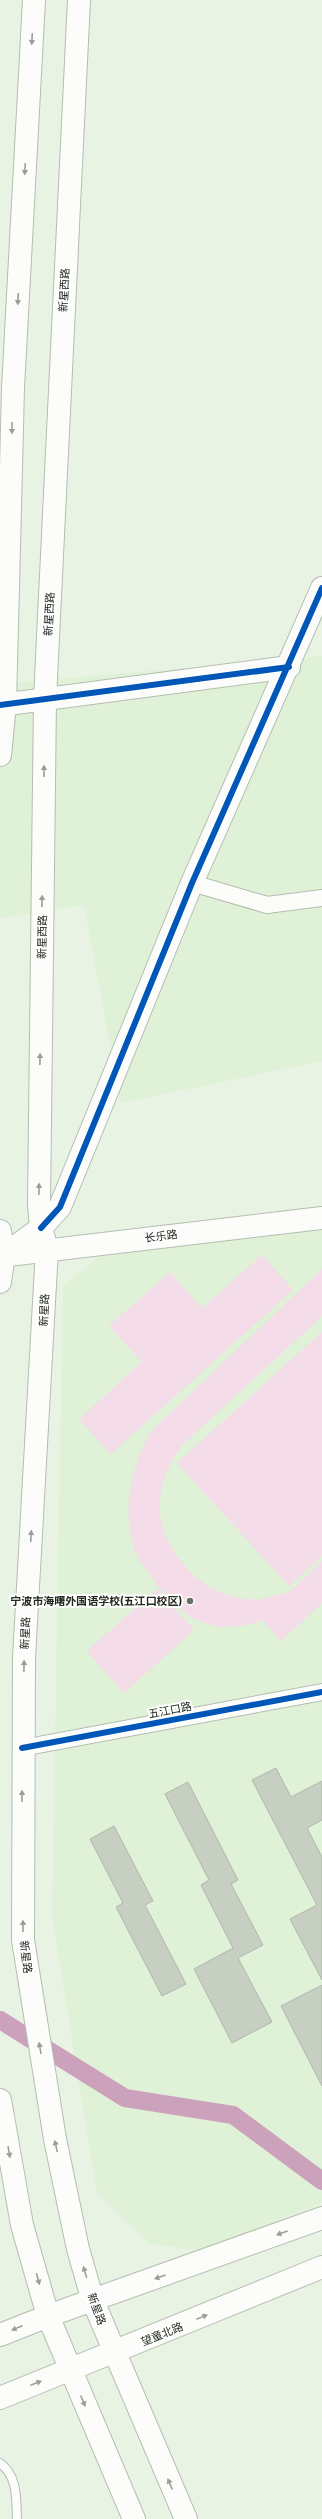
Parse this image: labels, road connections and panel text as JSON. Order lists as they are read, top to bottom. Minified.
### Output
{"streets":{"main road":["新星西路","长乐路","新星路","望童北路"],"street":["五江口路"]},"crossings":[["新星西路","新星路"],["长乐路","新星路"],["新星路","五江口路"],["新星路","望童北路"]],"places":["宁波市海曙外国语学校(五江口校区)"]}
